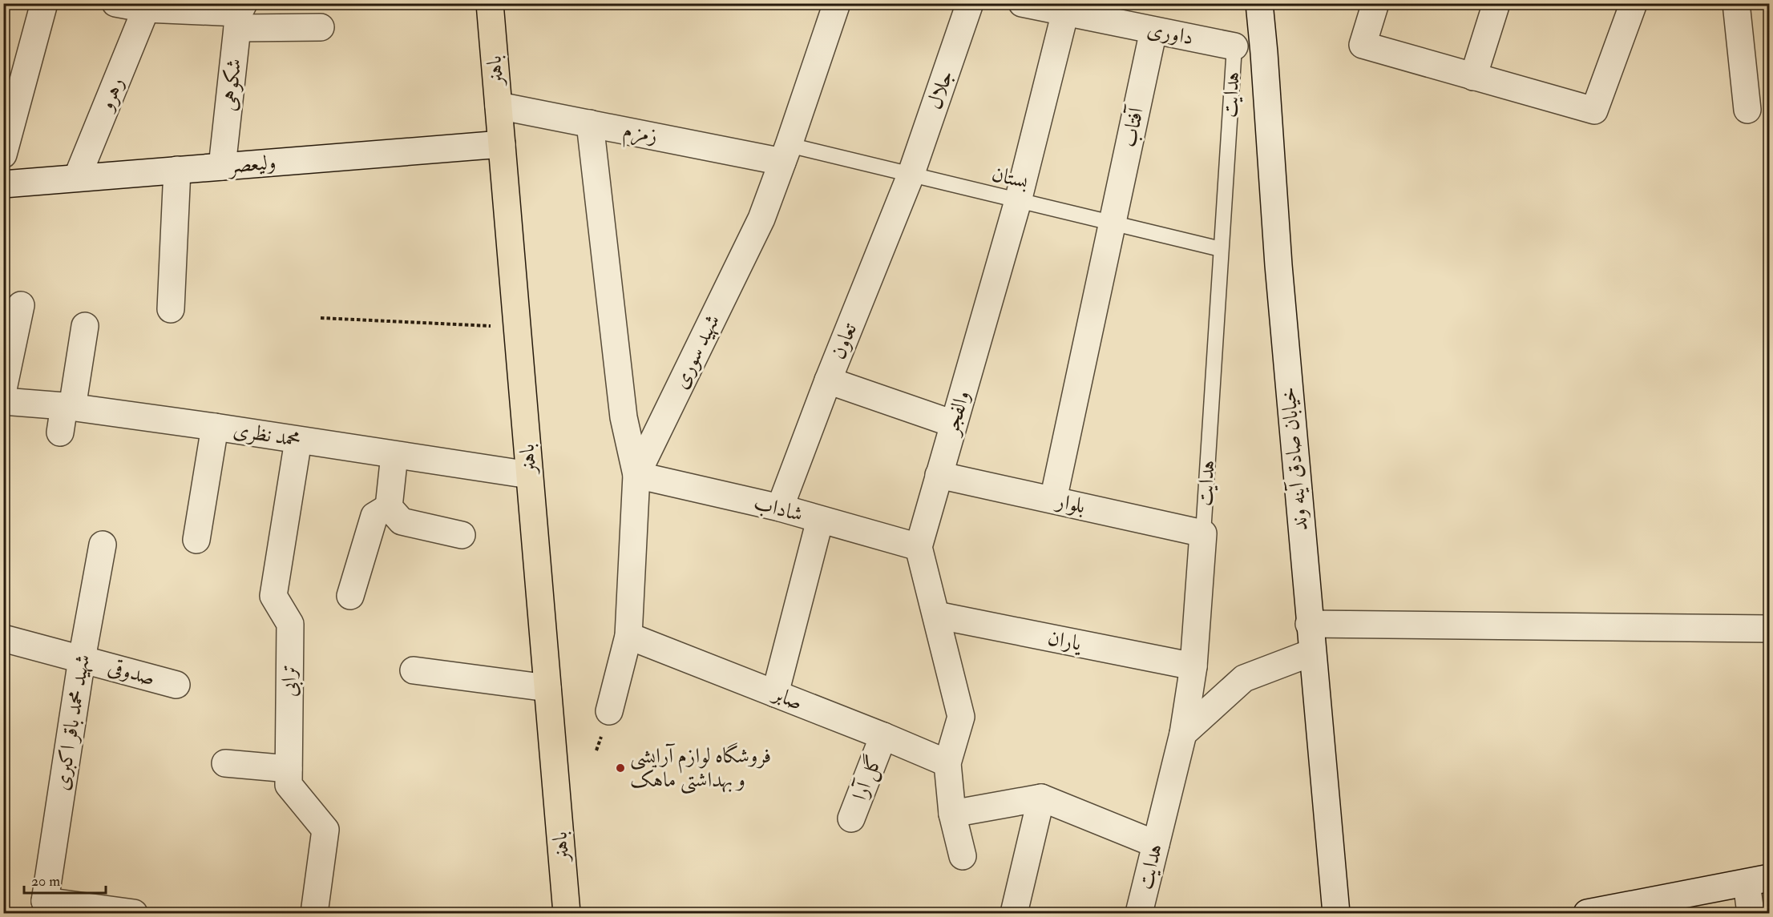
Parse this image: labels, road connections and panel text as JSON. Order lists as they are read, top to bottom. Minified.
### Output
{"streets":{"main road":["باهنر"],"street":["داوری","شکوهی","جلال","رهرو","هدایت","آفتاب","زمزم","ولیعصر","تعاون","شهید سوری","والفجر","محمد نظری","خیابان صادق آینه وند","بلوار","شاداب","یاران","صدوقی","ترابی","صابر","شهید محمد باقر اکبری","گل آرا"],"lane":["بستان"]},"crossings":[["داوری","هدایت"],["داوری","آفتاب"],["داوری","والفجر"],["باهنر","زمزم"],["باهنر","ولیعصر"],["باهنر","محمد نظری"],["شکوهی","ولیعصر"],["جلال","بستان"],["جلال","تعاون"],["رهرو","ولیعصر"],["هدایت","بستان"],["هدایت","بلوار"],["هدایت","یاران"],["آفتاب","بستان"],["آفتاب","بلوار"],["زمزم","بستان"],["زمزم","شهید سوری"],["بستان","تعاون"],["بستان","شهید سوری"],["بستان","والفجر"],["تعاون","شاداب"],["شهید سوری","شاداب"],["شهید سوری","صابر"],["والفجر","بلوار"],["والفجر","شاداب"],["محمد نظری","ترابی"],["صدوقی","شهید محمد باقر اکبری"],["صابر","گل آرا"]],"places":["فروشگاه لوازم آرایشی و بهداشتی ماهک"],"scale_bar":"20 m"}
